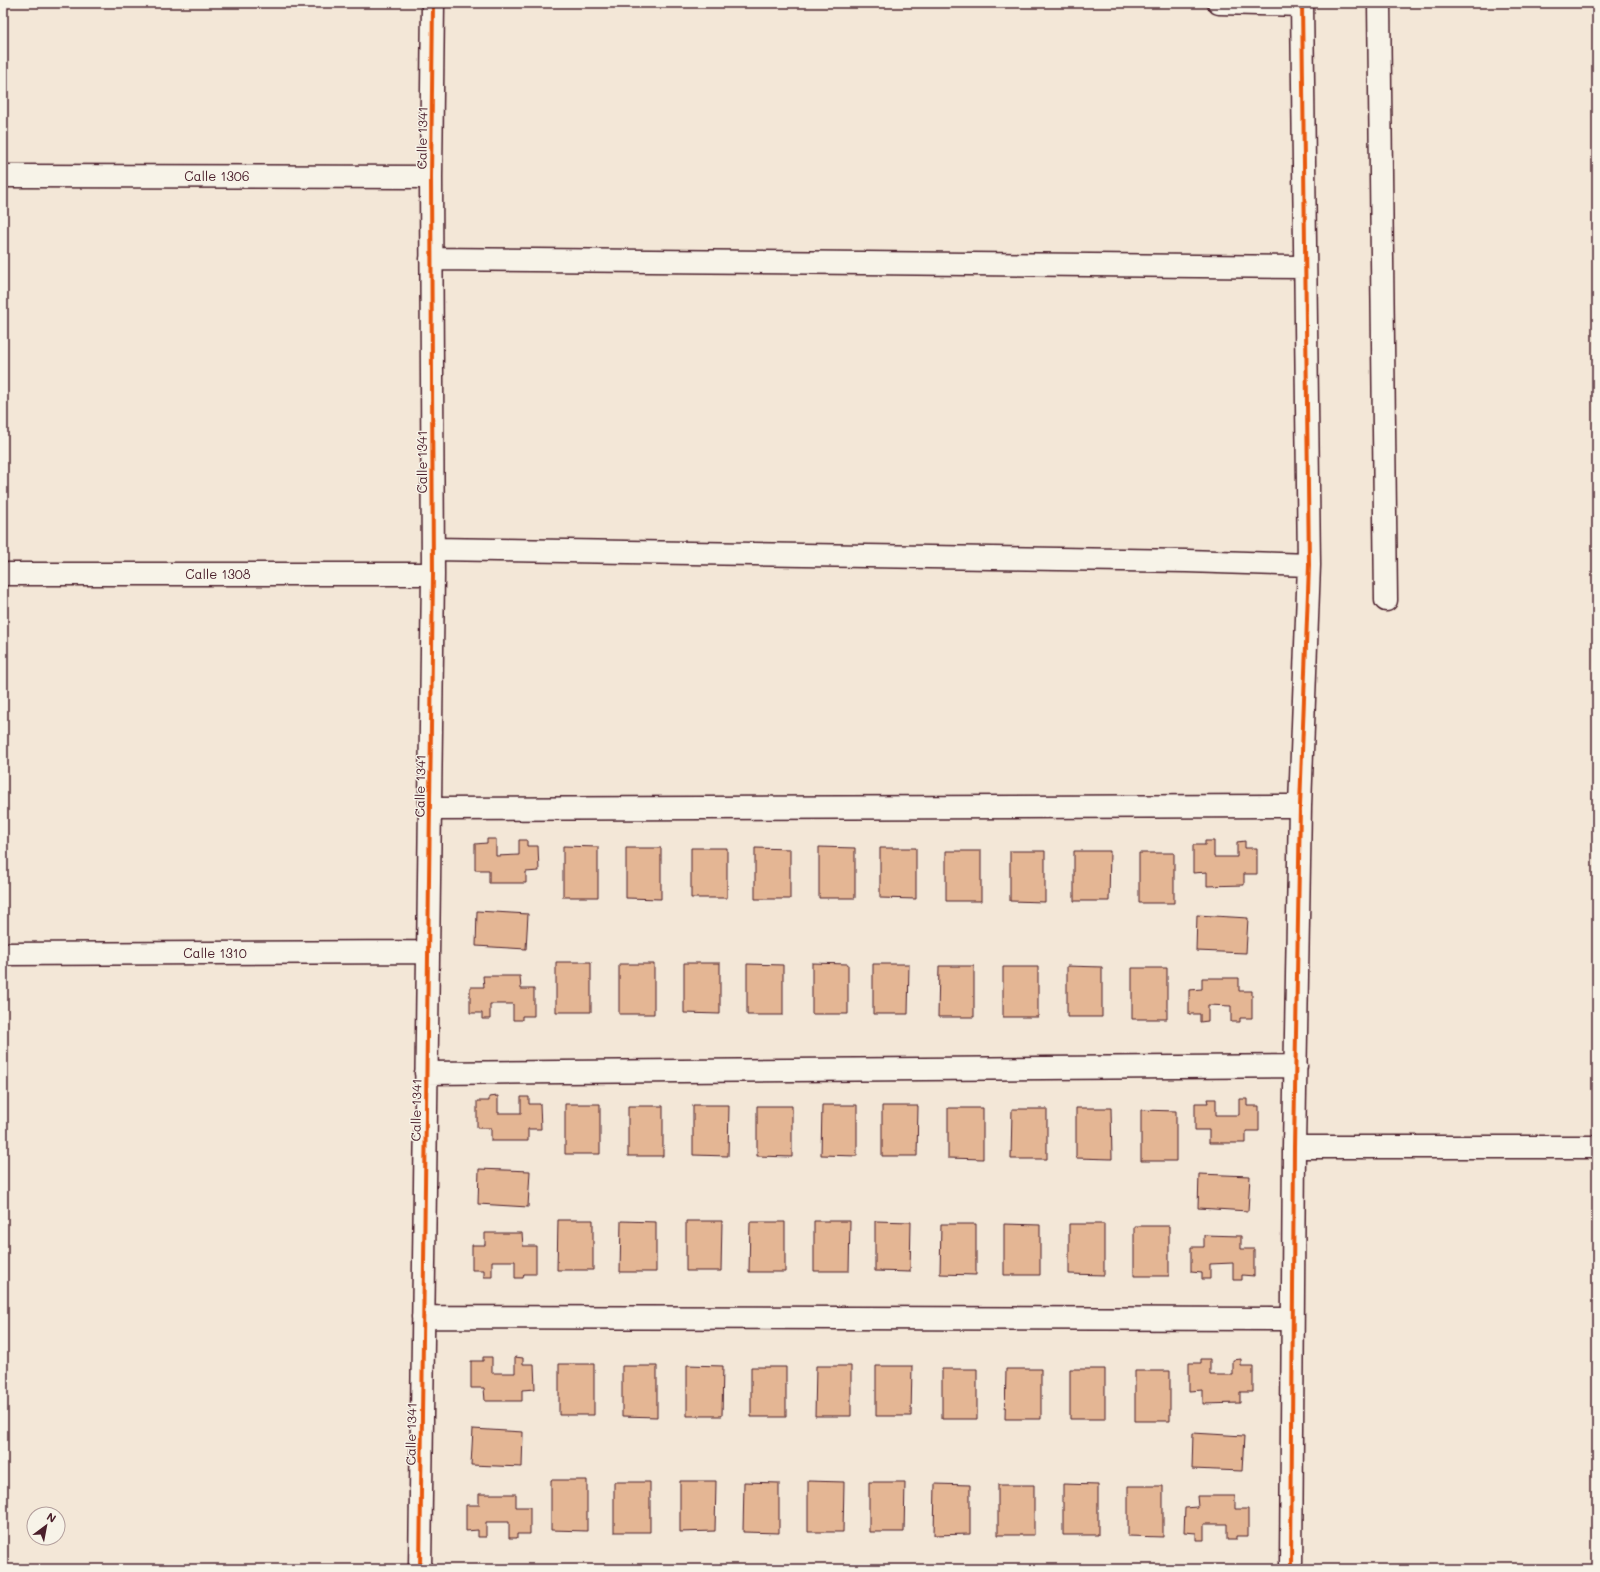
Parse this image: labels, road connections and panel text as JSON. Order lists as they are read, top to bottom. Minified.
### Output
{"streets":{"street":["Calle 1341","Calle 1306","Calle 1308","Calle 1310"]},"crossings":[["Calle 1341","Calle 1306"],["Calle 1341","Calle 1308"],["Calle 1341","Calle 1310"]],"north":"top right"}
